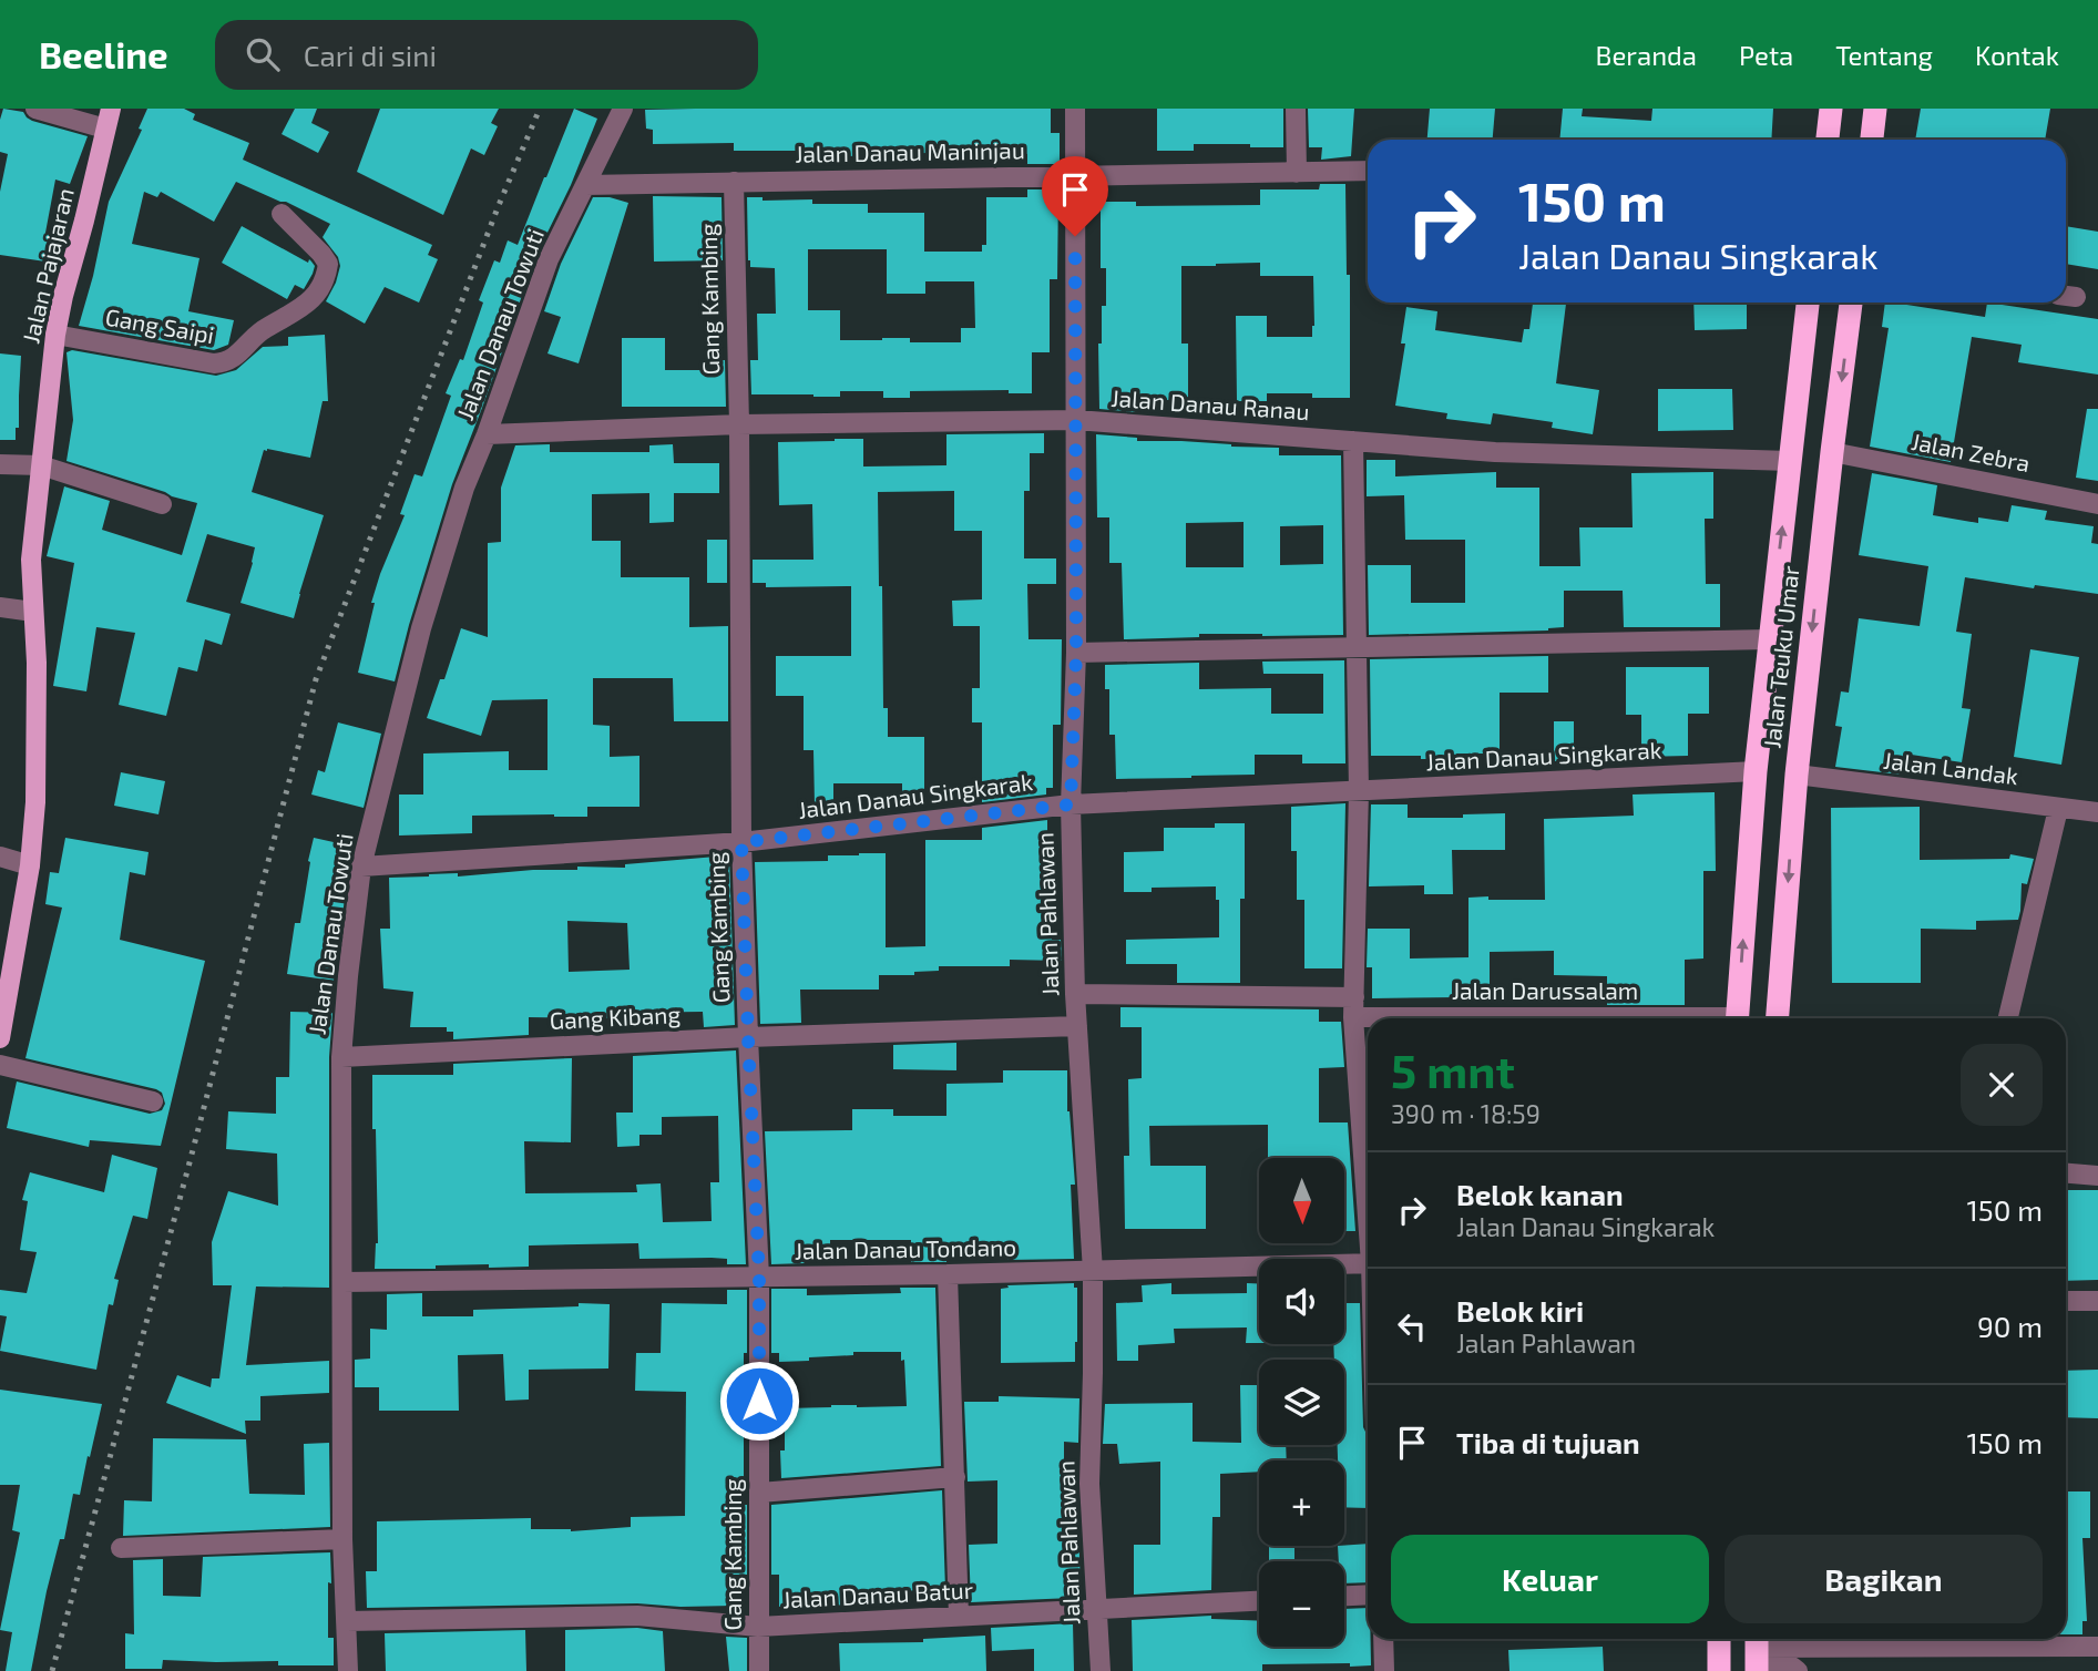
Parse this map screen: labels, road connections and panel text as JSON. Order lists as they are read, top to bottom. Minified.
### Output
{"streets":{"highway":["Jalan Teuku Umar"],"main road":["Jalan Pajajaran"],"street":["Jalan Danau Maninjau","Gang Kambing","Jalan Danau Towuti","Gang Saipi","Jalan Danau Ranau","Jalan Zebra","Jalan Danau Singkarak","Jalan Landak","Jalan Pahlawan","Jalan Darussalam","Gang Kibang","Jalan Danau Tondano","Jalan Danau Batur"]},"crossings":[["Jalan Danau Maninjau","Gang Kambing"],["Jalan Danau Maninjau","Jalan Danau Towuti"],["Jalan Danau Maninjau","Jalan Pahlawan"],["Jalan Pajajaran","Gang Saipi"],["Gang Kambing","Jalan Danau Ranau"],["Gang Kambing","Jalan Danau Singkarak"],["Gang Kambing","Gang Kibang"],["Gang Kambing","Jalan Danau Tondano"],["Gang Kambing","Jalan Danau Batur"],["Jalan Danau Towuti","Jalan Danau Ranau"],["Jalan Danau Towuti","Jalan Danau Singkarak"],["Jalan Danau Towuti","Gang Kibang"],["Jalan Danau Towuti","Jalan Danau Tondano"],["Jalan Danau Towuti","Jalan Danau Batur"],["Jalan Danau Ranau","Jalan Teuku Umar"],["Jalan Danau Ranau","Jalan Pahlawan"],["Jalan Zebra","Jalan Teuku Umar"],["Jalan Teuku Umar","Jalan Danau Singkarak"],["Jalan Teuku Umar","Jalan Landak"],["Jalan Danau Singkarak","Jalan Pahlawan"],["Jalan Pahlawan","Gang Kibang"],["Jalan Pahlawan","Jalan Danau Tondano"],["Jalan Pahlawan","Jalan Danau Batur"]],"north":"bottom","page":{"header":"Beeline","search":"Cari di sini","nav":["Beranda","Peta","Tentang","Kontak"],"turn":["150 m","Jalan Danau Singkarak"],"heading":["5 mnt","390 m · 18:59"],"list":[{"name":"Belok kanan","note":"Jalan Danau Singkarak","value":"150 m"},{"name":"Belok kiri","note":"Jalan Pahlawan","value":"90 m"},{"name":"Tiba di tujuan","value":"150 m"}],"map_buttons":["+","−"],"buttons":["Keluar","Bagikan"]}}
